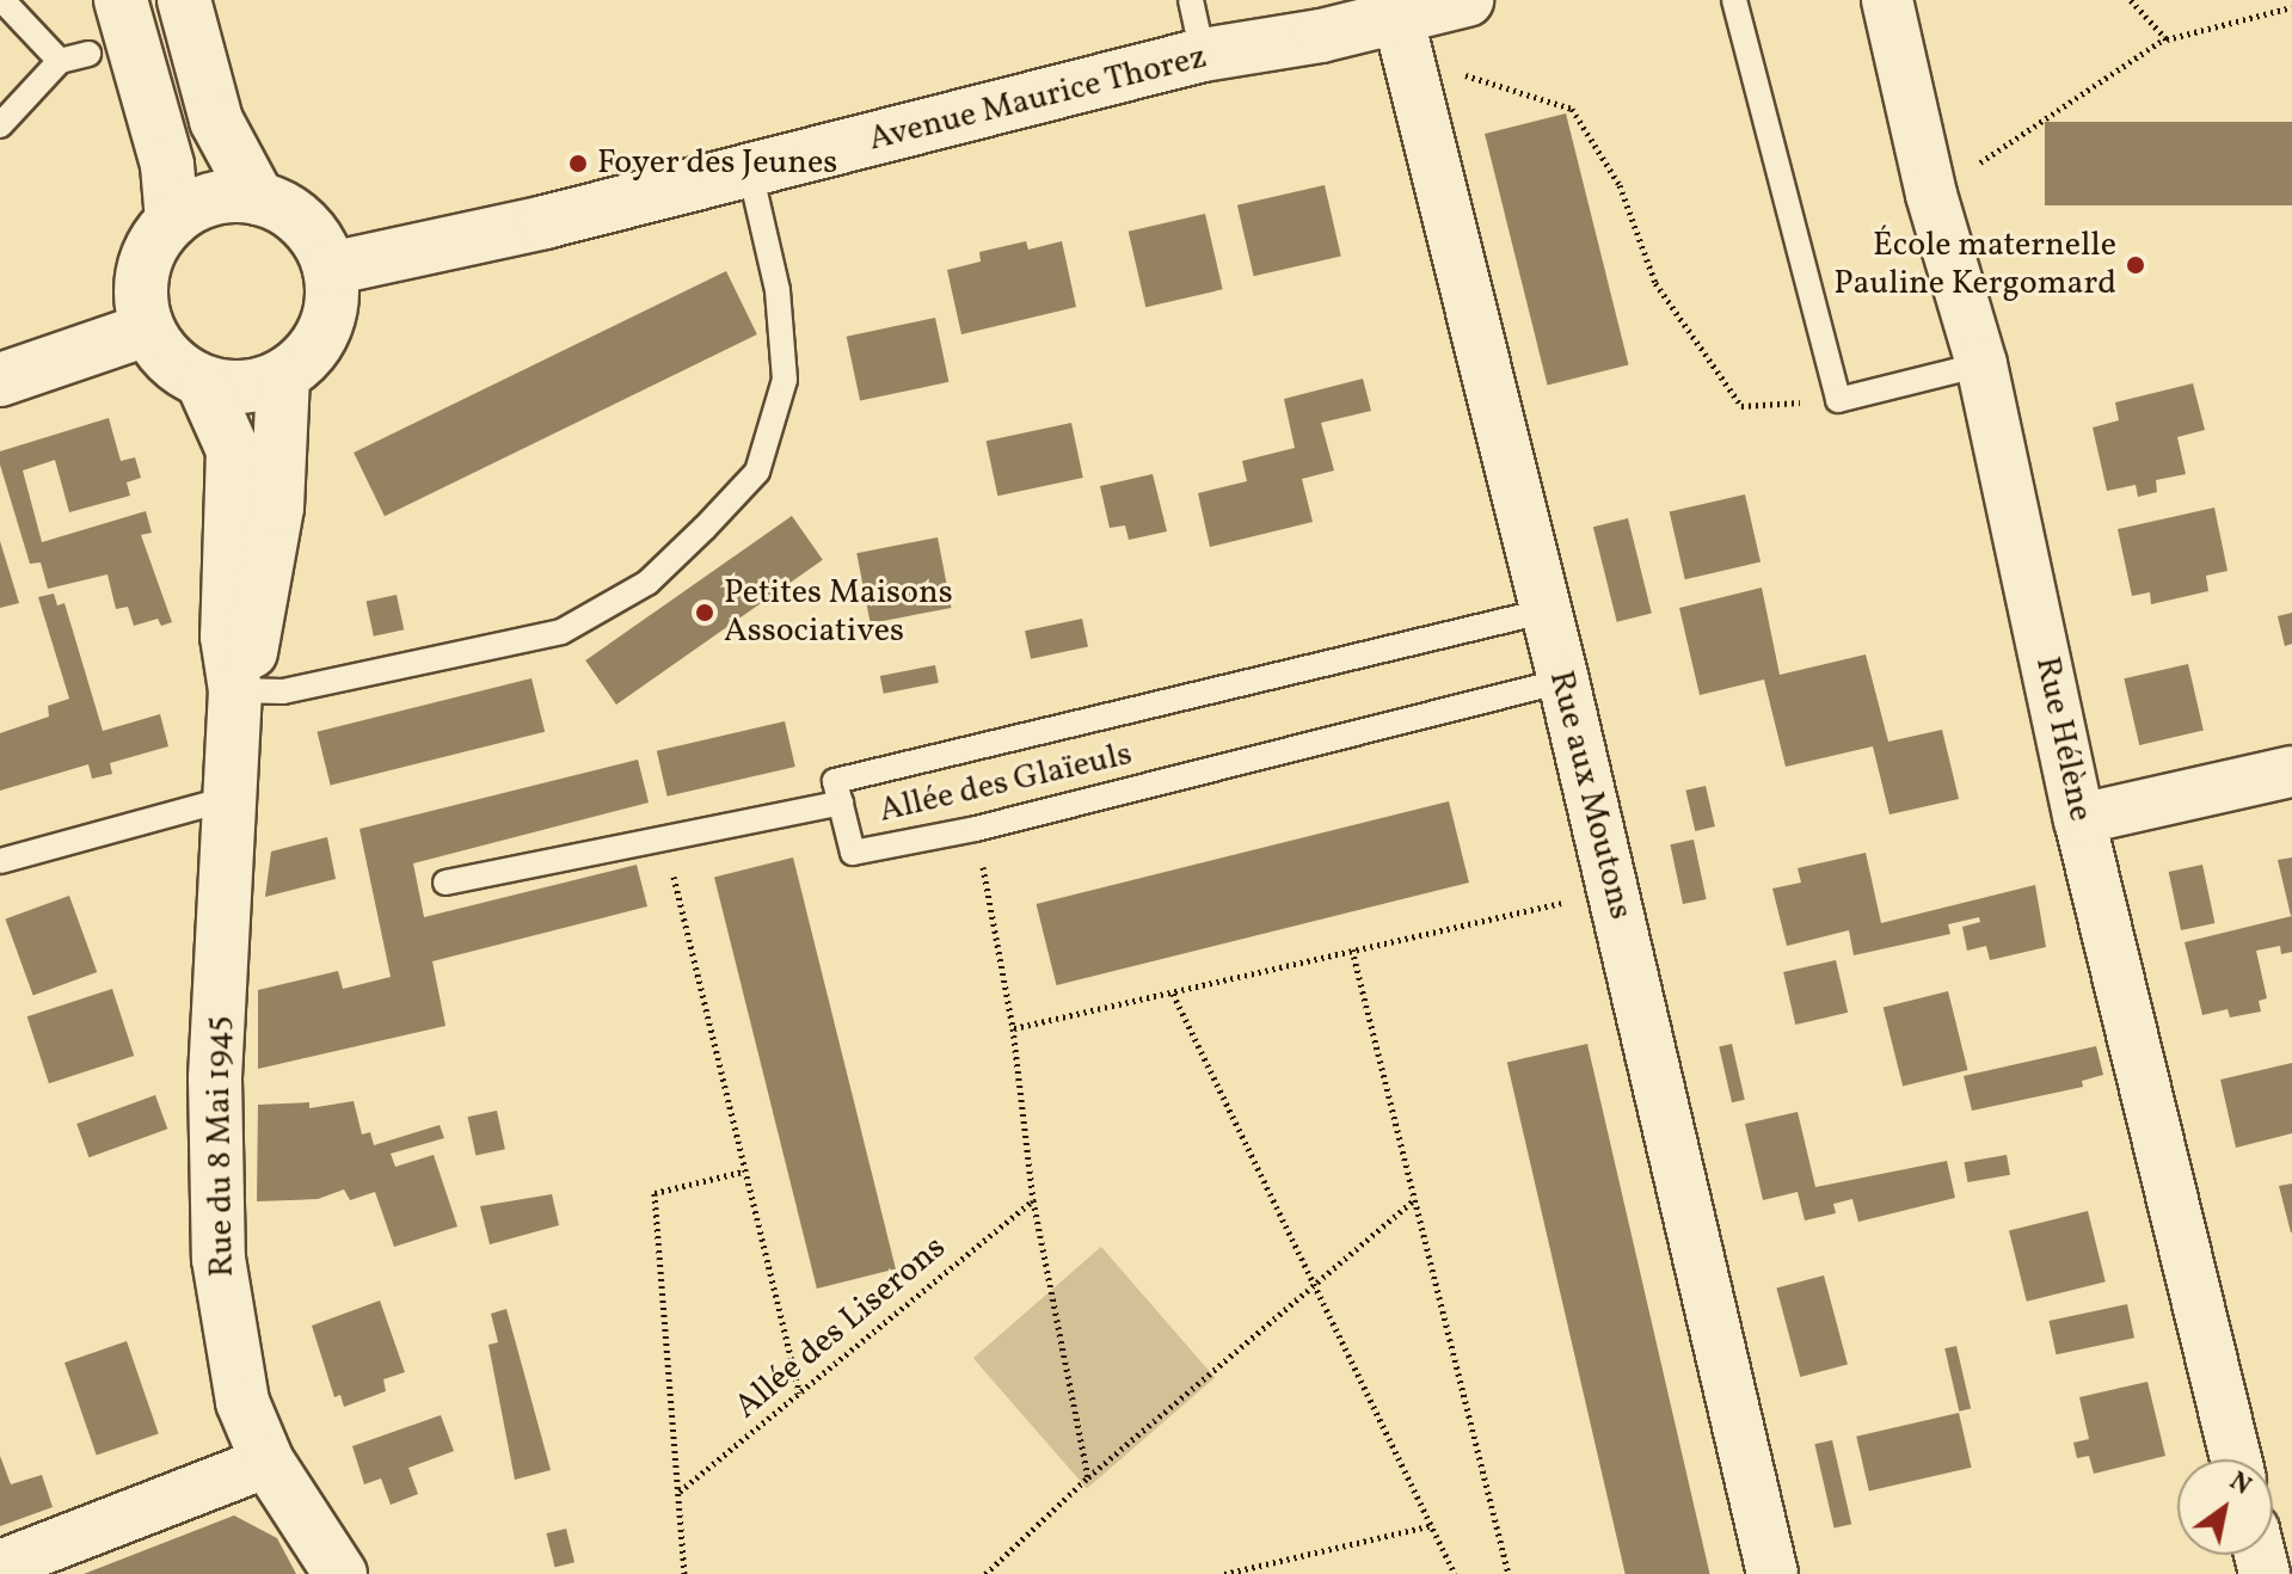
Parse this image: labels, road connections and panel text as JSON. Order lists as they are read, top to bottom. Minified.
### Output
{"streets":{"street":["Avenue Maurice Thorez","Rue Hélène","Rue aux Moutons","Rue du 8 Mai 1945"],"lane":["Allée des Glaïeuls"],"path":["Allée des Liserons"]},"crossings":[["Avenue Maurice Thorez","Rue aux Moutons"],["Avenue Maurice Thorez","Rue du 8 Mai 1945"],["Allée des Glaïeuls","Rue aux Moutons"]],"places":["Foyer des Jeunes","École maternelle Pauline Kergomard","Petites Maisons Associatives"],"north":"top right"}
